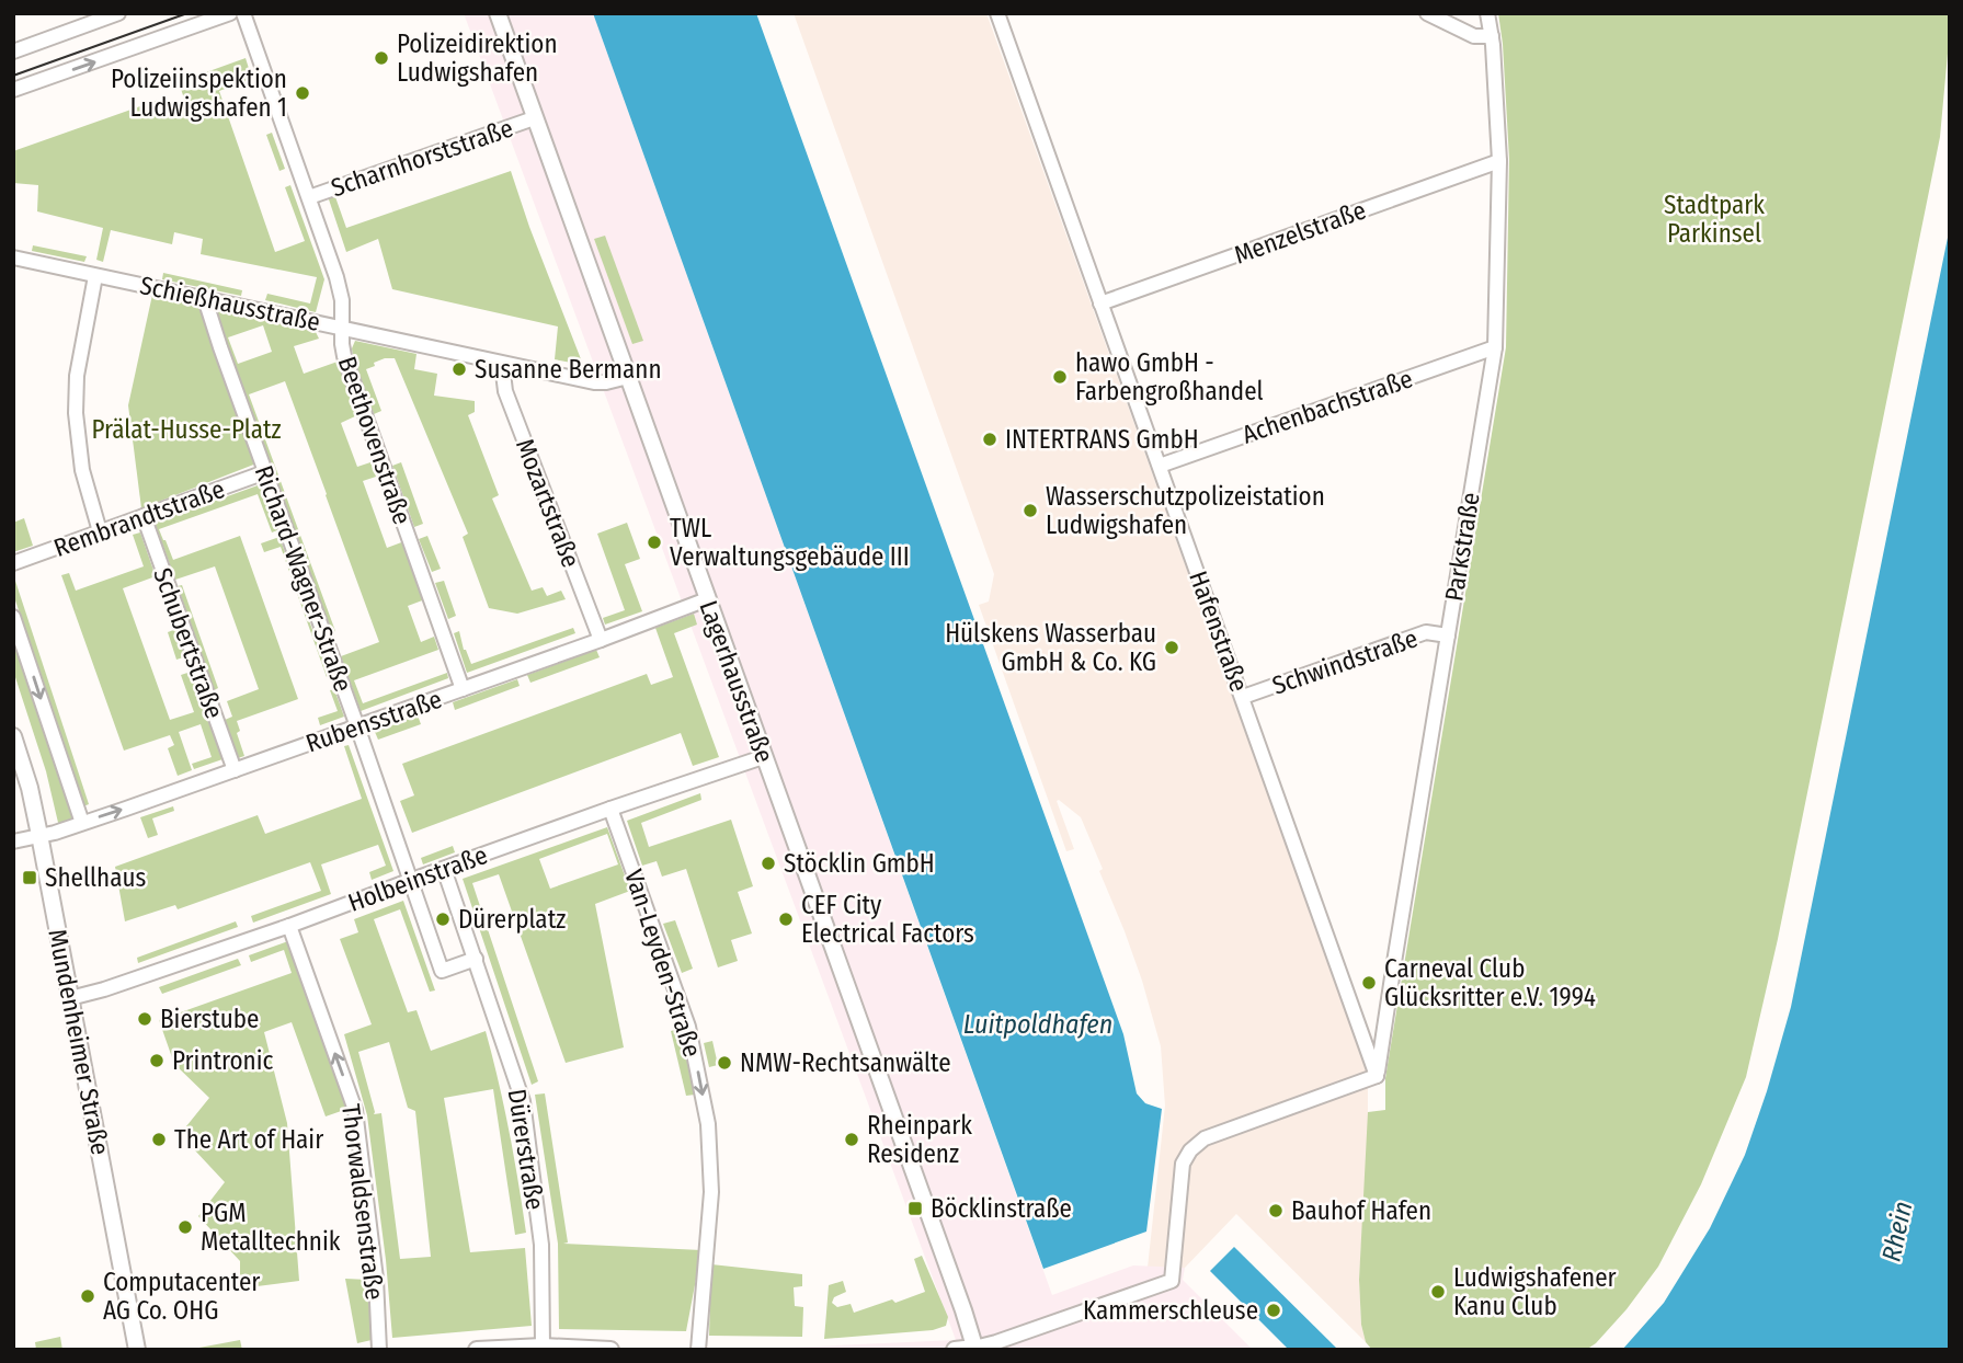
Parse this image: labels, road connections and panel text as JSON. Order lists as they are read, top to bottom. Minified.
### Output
{"streets":{"street":["Scharnhorststraße","Menzelstraße","Schießhausstraße","Achenbachstraße","Beethovenstraße","Mozartstraße","Rembrandtstraße","Parkstraße","Richard-Wagner-Straße","Hafenstraße","Schubertstraße","Schwindstraße","Lagerhausstraße","Rubensstraße","Holbeinstraße","Van-Leyden-Straße","Mundenheimer Straße","Dürerstraße","Thorwaldsenstraße"]},"crossings":[["Scharnhorststraße","Beethovenstraße"],["Scharnhorststraße","Lagerhausstraße"],["Menzelstraße","Parkstraße"],["Menzelstraße","Hafenstraße"],["Schießhausstraße","Beethovenstraße"],["Schießhausstraße","Mozartstraße"],["Schießhausstraße","Richard-Wagner-Straße"],["Schießhausstraße","Lagerhausstraße"],["Achenbachstraße","Parkstraße"],["Achenbachstraße","Hafenstraße"],["Beethovenstraße","Rubensstraße"],["Mozartstraße","Rubensstraße"],["Rembrandtstraße","Richard-Wagner-Straße"],["Rembrandtstraße","Schubertstraße"],["Parkstraße","Hafenstraße"],["Parkstraße","Schwindstraße"],["Richard-Wagner-Straße","Rubensstraße"],["Hafenstraße","Schwindstraße"],["Schubertstraße","Rubensstraße"],["Lagerhausstraße","Rubensstraße"],["Lagerhausstraße","Holbeinstraße"],["Rubensstraße","Mundenheimer Straße"],["Holbeinstraße","Van-Leyden-Straße"],["Holbeinstraße","Mundenheimer Straße"],["Holbeinstraße","Dürerstraße"],["Holbeinstraße","Thorwaldsenstraße"]],"one_way":["Van-Leyden-Straße","Thorwaldsenstraße"],"water":["Luitpoldhafen","Rhein"],"parks":["Stadtpark Parkinsel","Prälat-Husse-Platz"],"places":{"other":["Polizeidirektion Ludwigshafen","Polizeiinspektion Ludwigshafen 1","Susanne Bermann","hawo GmbH - Farbengroßhandel","INTERTRANS GmbH","Wasserschutzpolizeistation Ludwigshafen","TWL Verwaltungsgebäude III","Hülskens Wasserbau GmbH & Co. KG","Stöcklin GmbH","Dürerplatz","CEF City Electrical Factors","Carneval Club Glücksritter e.V. 1994","Bierstube","Printronic","NMW-Rechtsanwälte","The Art of Hair","Rheinpark Residenz","Bauhof Hafen","PGM Metalltechnik","Ludwigshafener Kanu Club","Computacenter AG Co. OHG","Kammerschleuse"],"transit":["Shellhaus","Böcklinstraße"]}}
